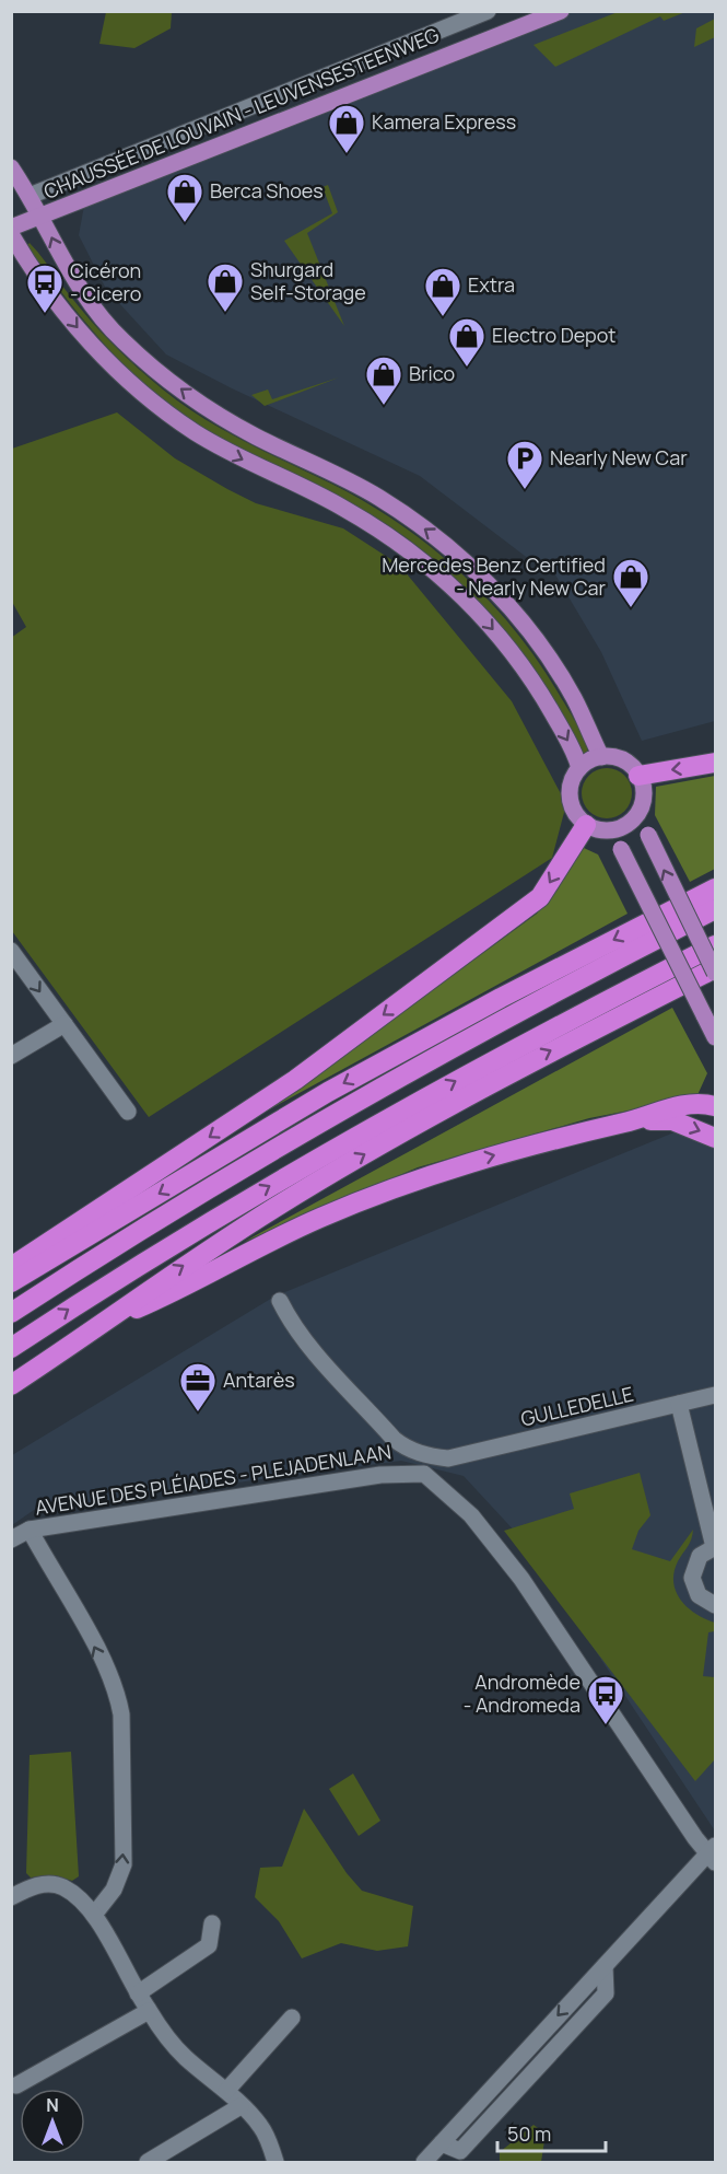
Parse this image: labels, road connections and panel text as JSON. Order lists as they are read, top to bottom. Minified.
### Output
{"streets":{"main road":["CHAUSSÉE DE LOUVAIN - LEUVENSESTEENWEG"],"street":["GULLEDELLE","AVENUE DES PLÉIADES - PLEJADENLAAN"]},"places":{"shop":["Kamera Express","Berca Shoes","Shurgard Self-Storage","Extra","Electro Depot","Brico","Mercedes Benz Certified - Nearly New Car"],"bus stop":["Cicéron - Cicero","Andromède - Andromeda"],"parking":["Nearly New Car"],"office":["Antarès"]},"scale_bar":"50 m","north":"top"}
